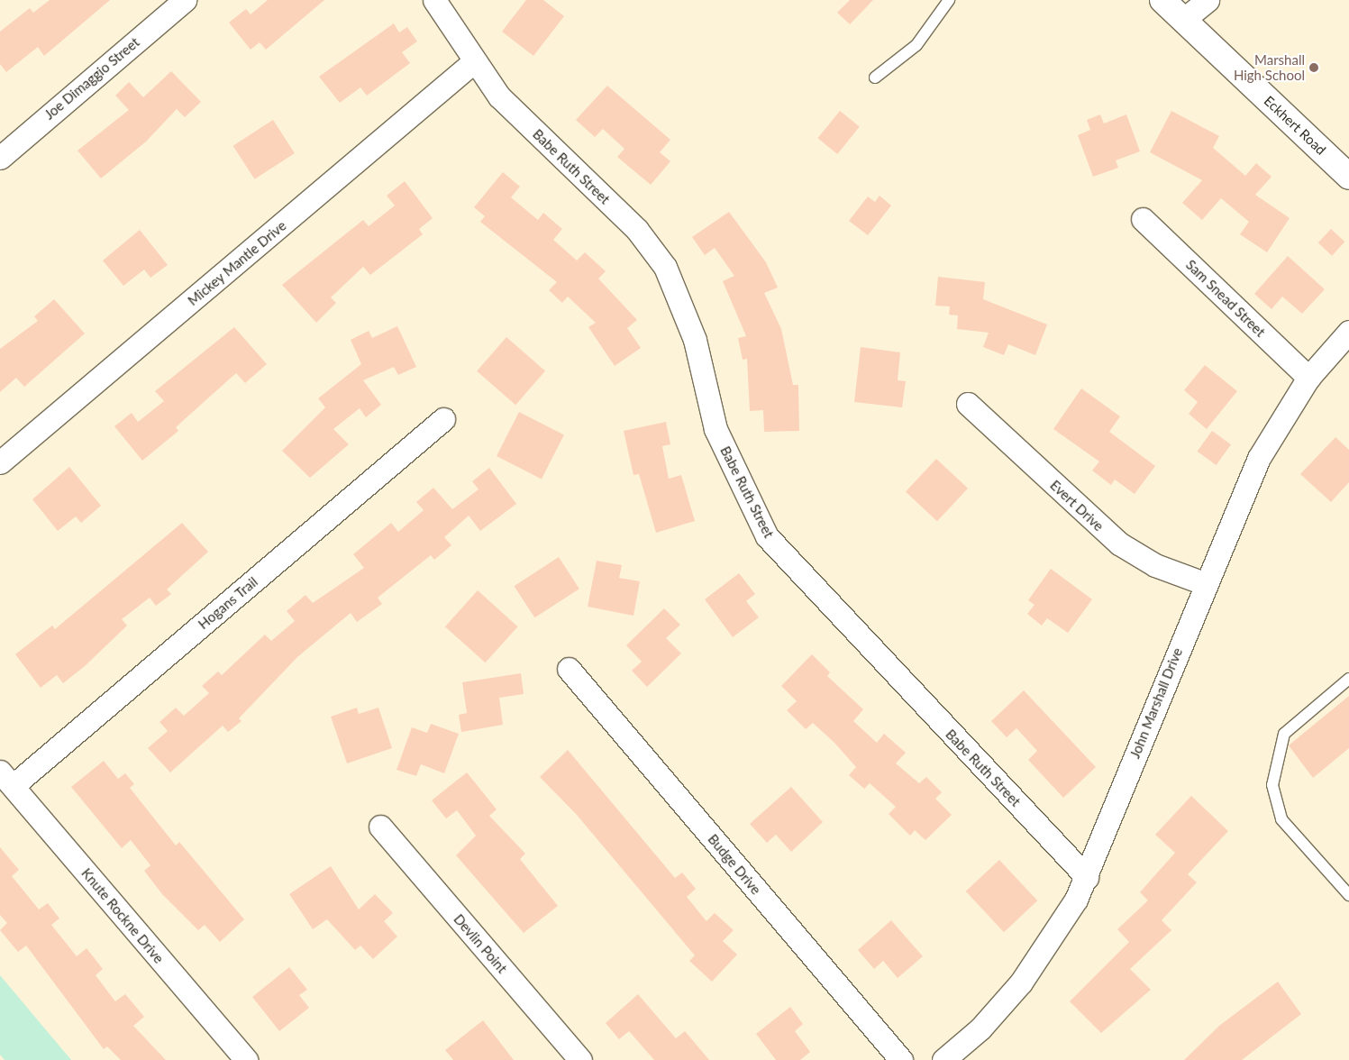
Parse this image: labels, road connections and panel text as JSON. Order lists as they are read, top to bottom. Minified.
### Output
{"streets":{"main road":["Eckhert Road"],"street":["Joe Dimaggio Street","Babe Ruth Street","Mickey Mantle Drive","Sam Snead Street","Evert Drive","Hogans Trail","John Marshall Drive","Budge Drive","Knute Rockne Drive","Devlin Point"]},"crossings":[["Babe Ruth Street","Mickey Mantle Drive"],["Babe Ruth Street","John Marshall Drive"],["Sam Snead Street","John Marshall Drive"],["Evert Drive","John Marshall Drive"],["Hogans Trail","Knute Rockne Drive"]],"places":["Marshall High School"]}
